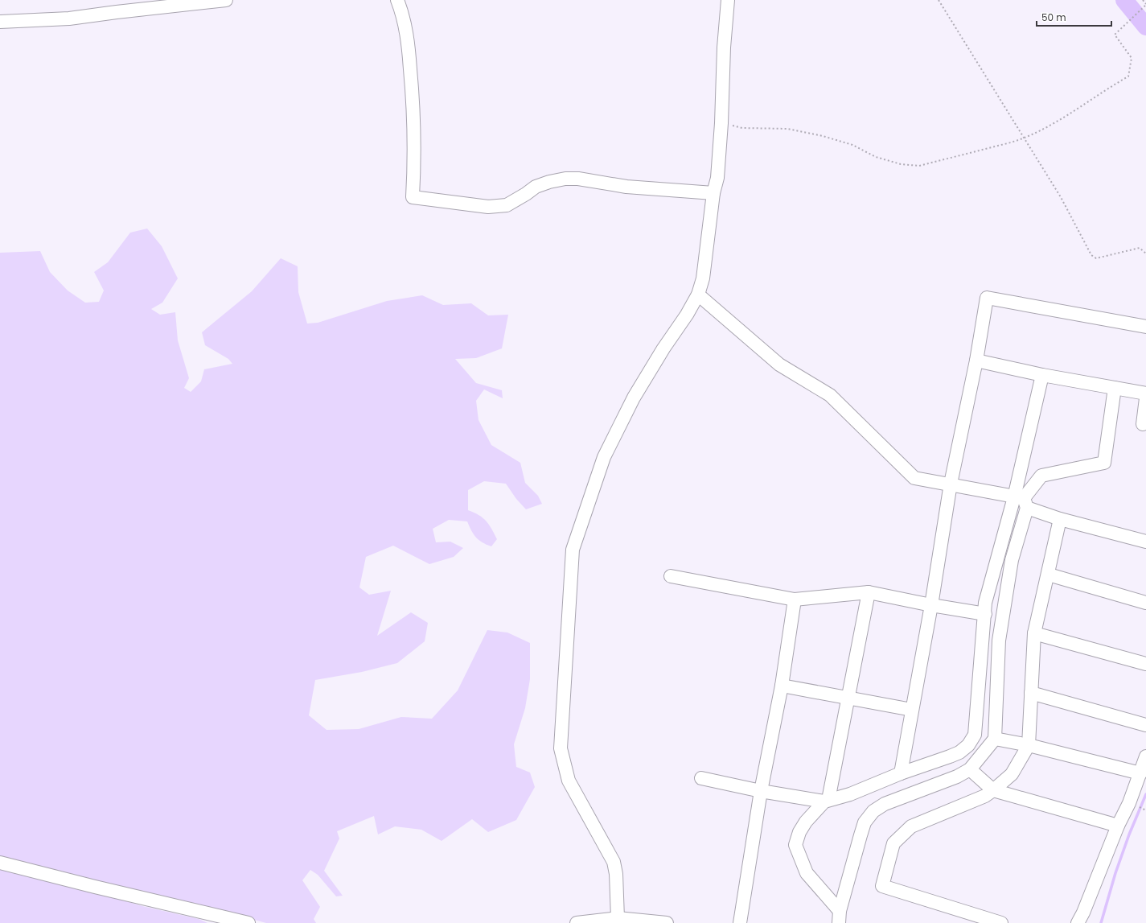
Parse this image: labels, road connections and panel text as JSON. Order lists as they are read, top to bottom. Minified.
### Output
{"scale_bar":"50 m"}
